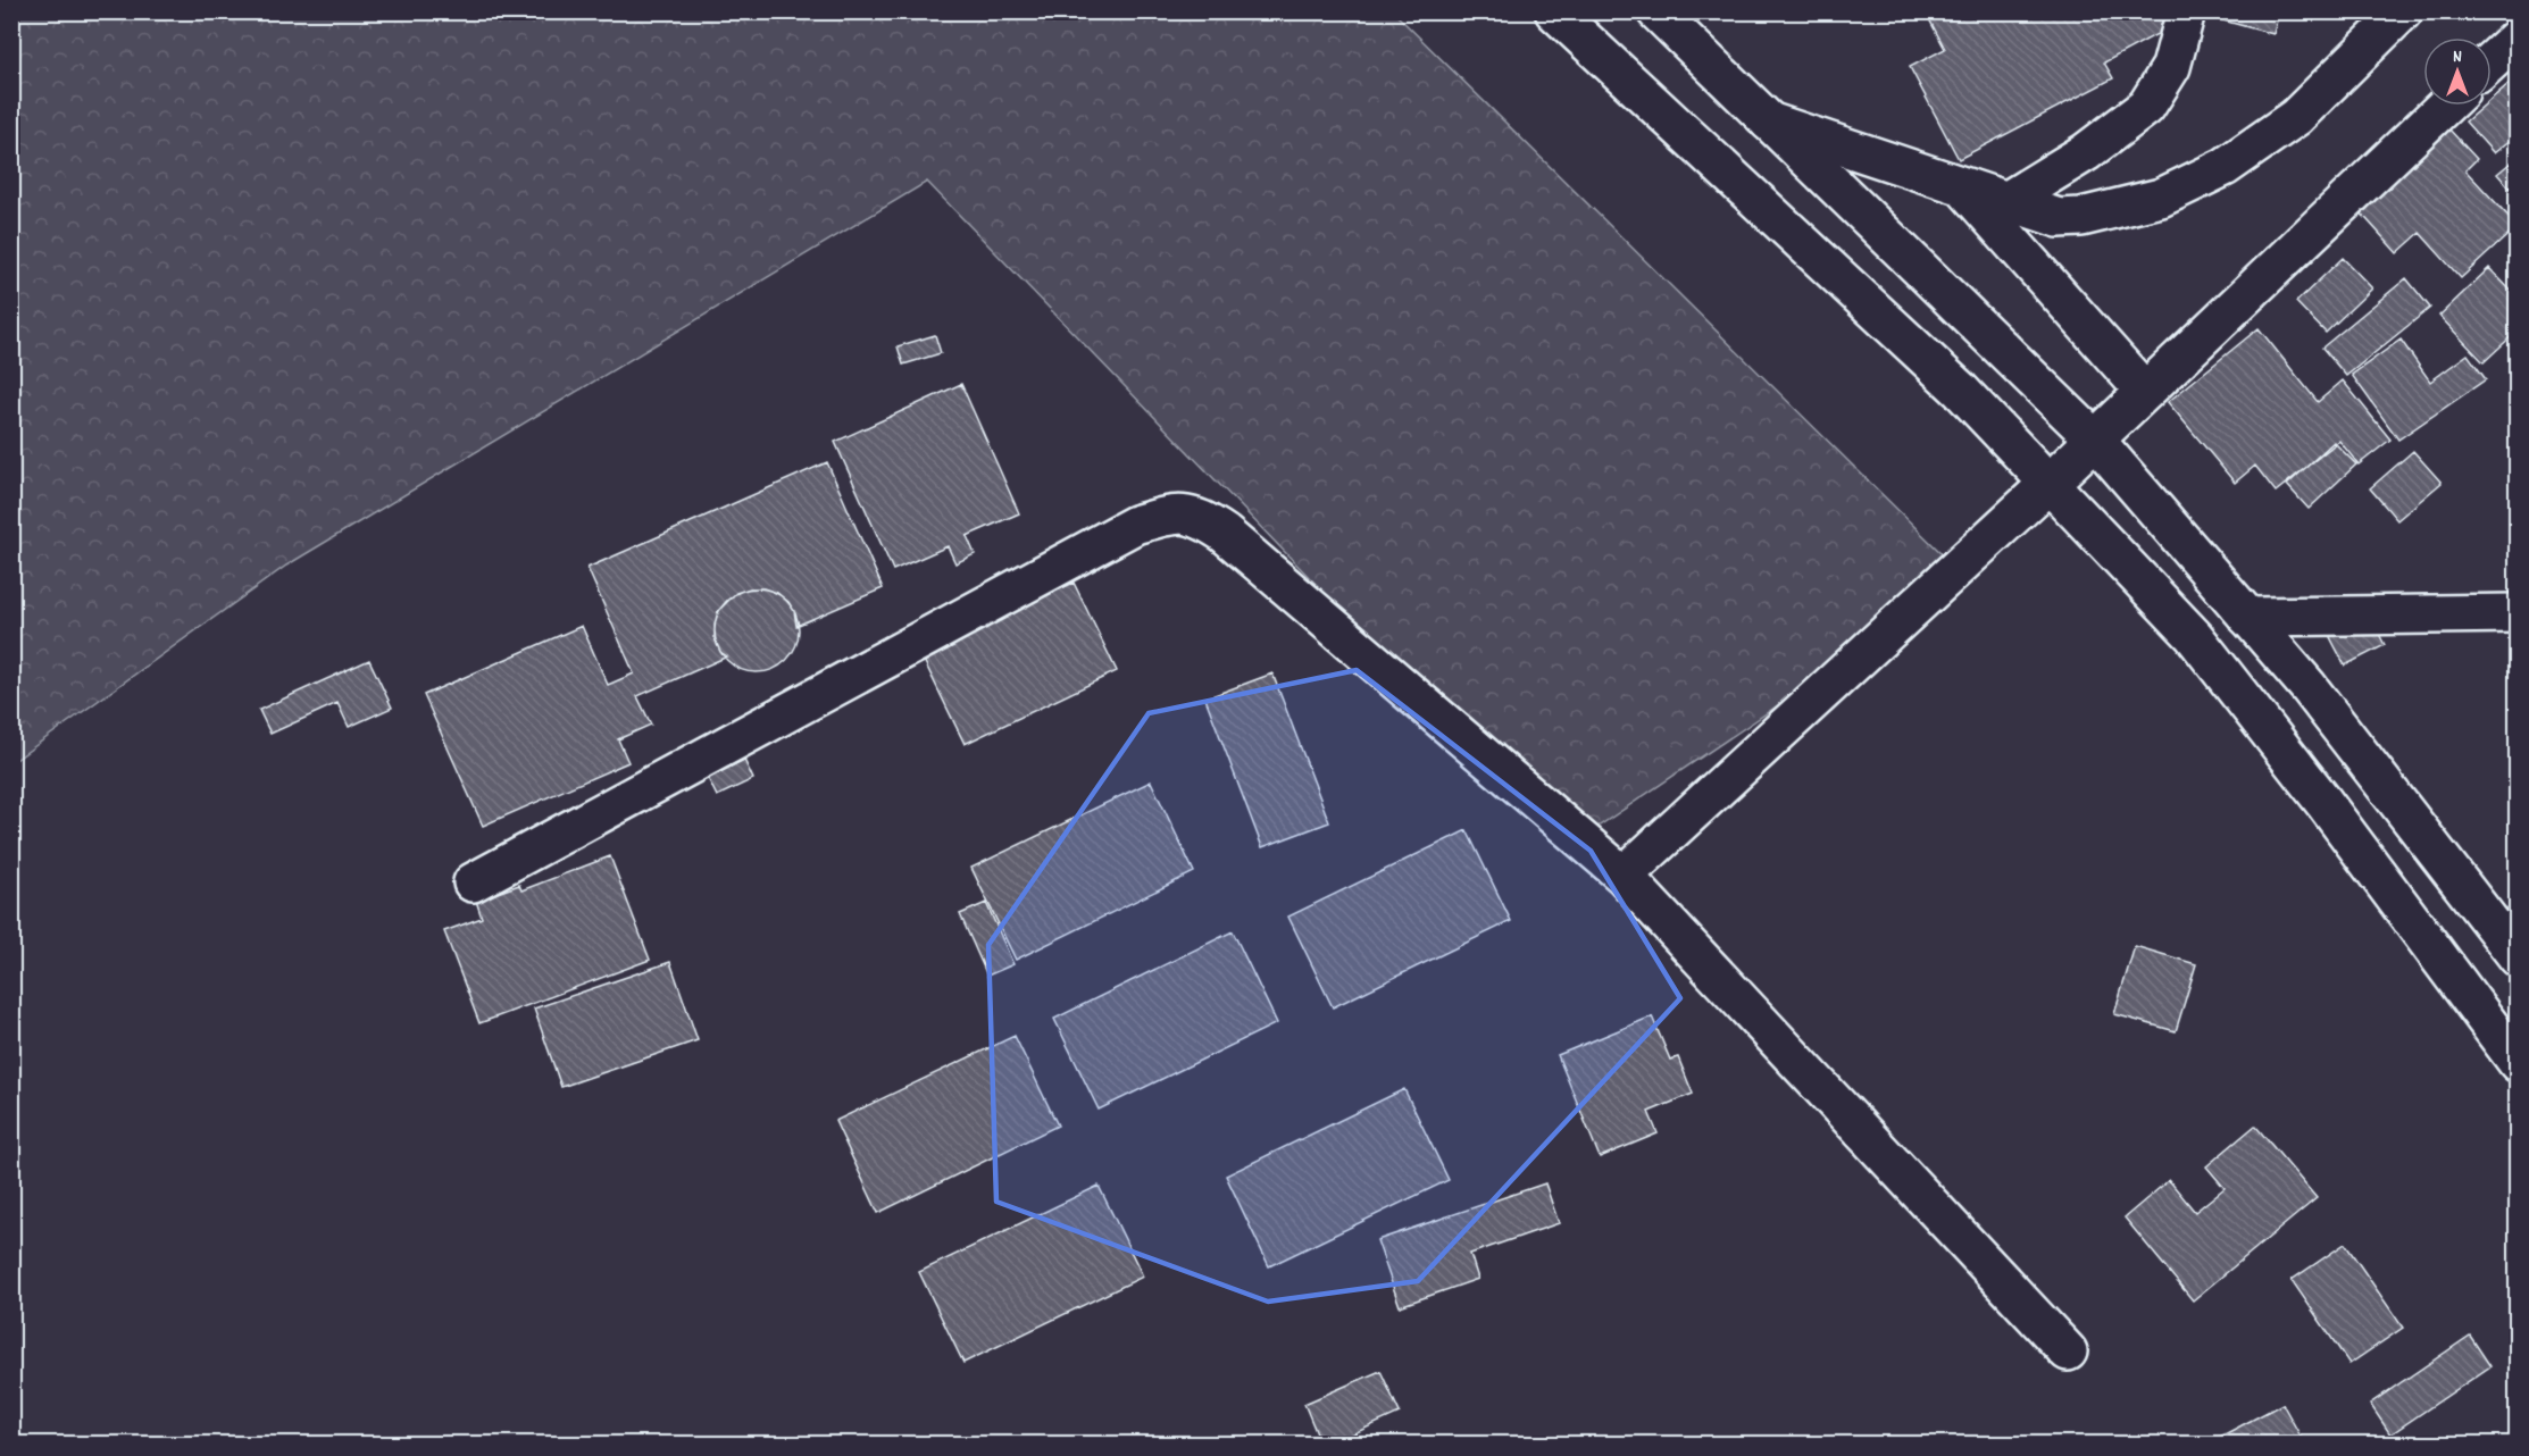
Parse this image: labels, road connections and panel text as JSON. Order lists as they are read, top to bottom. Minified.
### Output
{"north":"top"}
